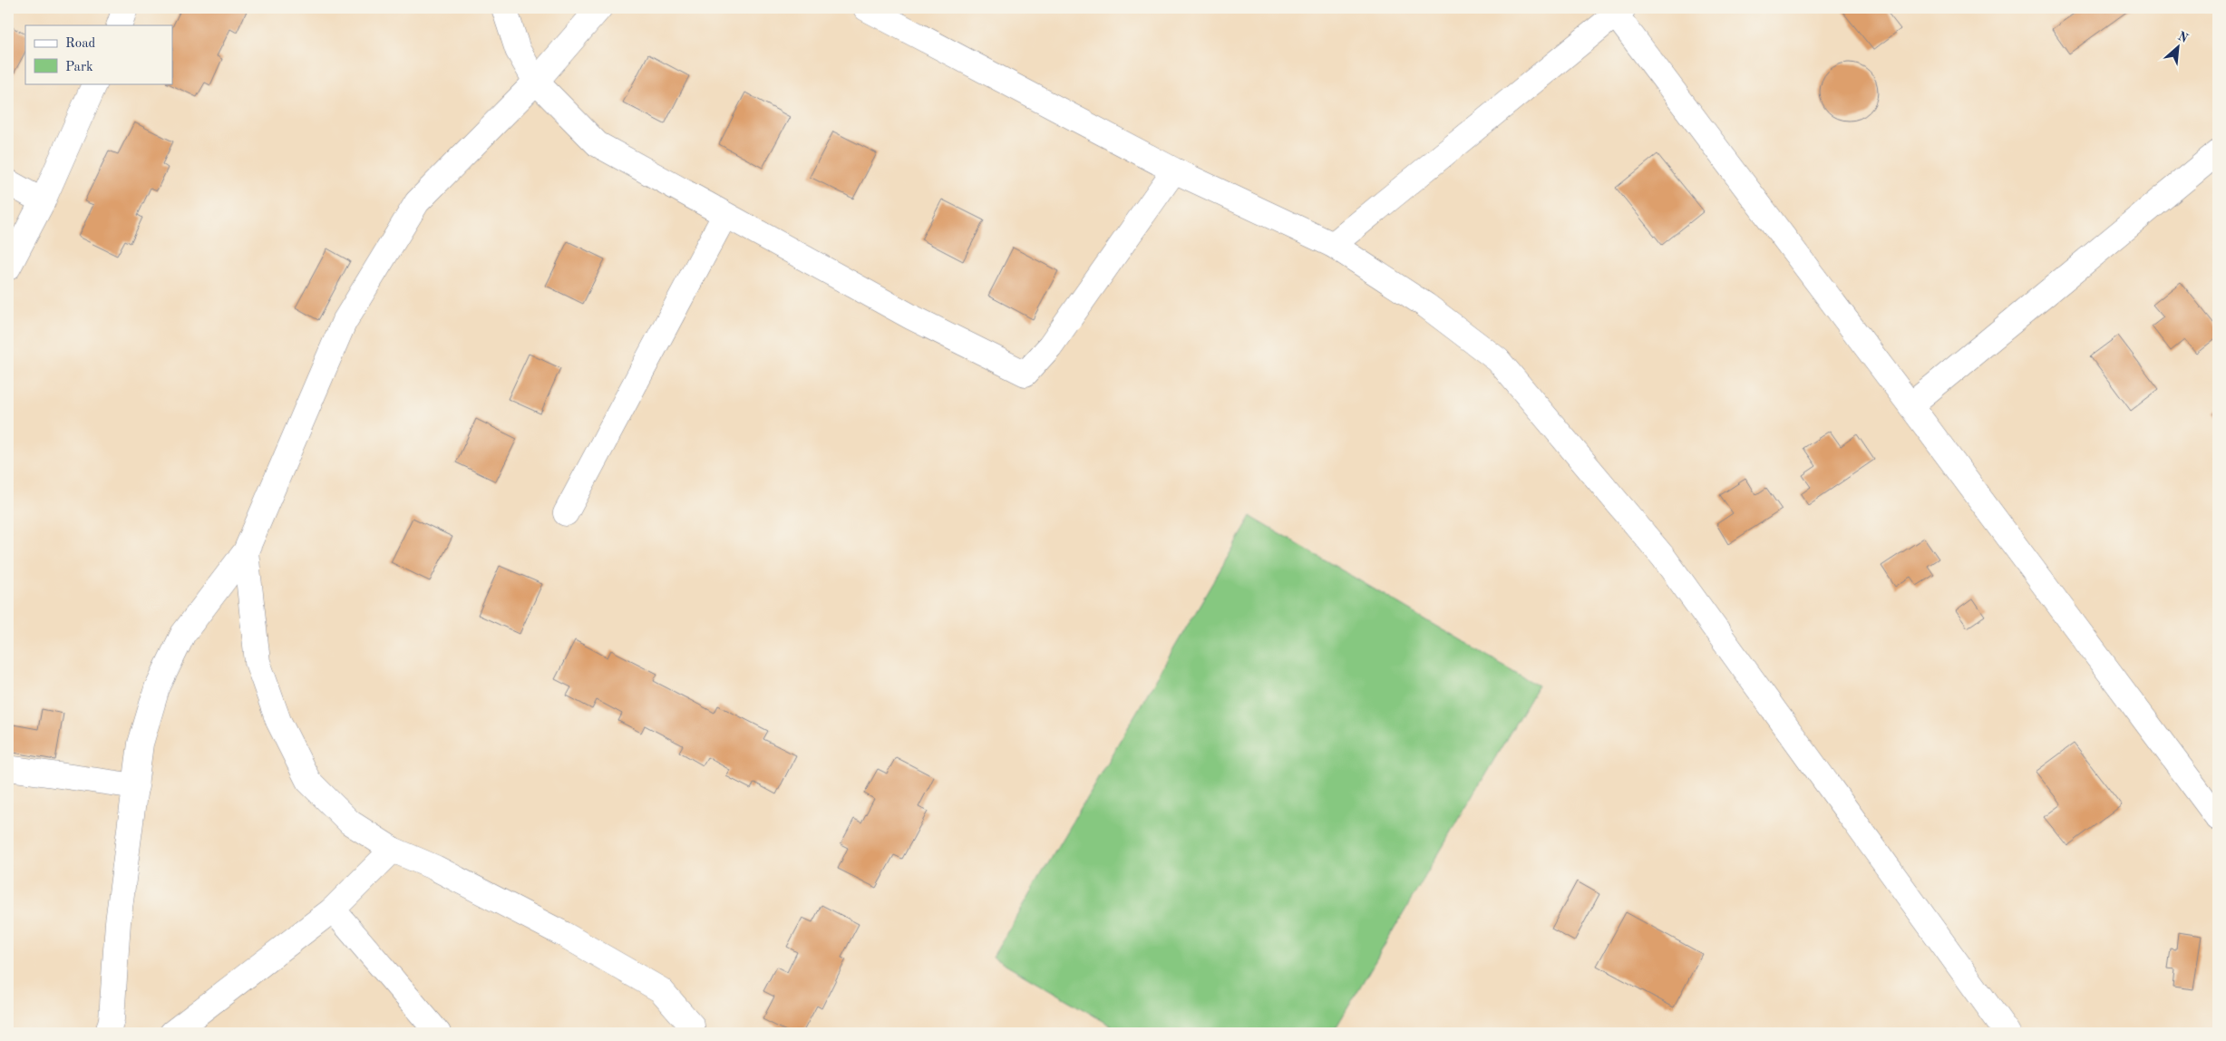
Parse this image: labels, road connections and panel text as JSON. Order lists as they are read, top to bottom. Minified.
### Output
{"legend":["Road","Park"],"north":"top right"}
